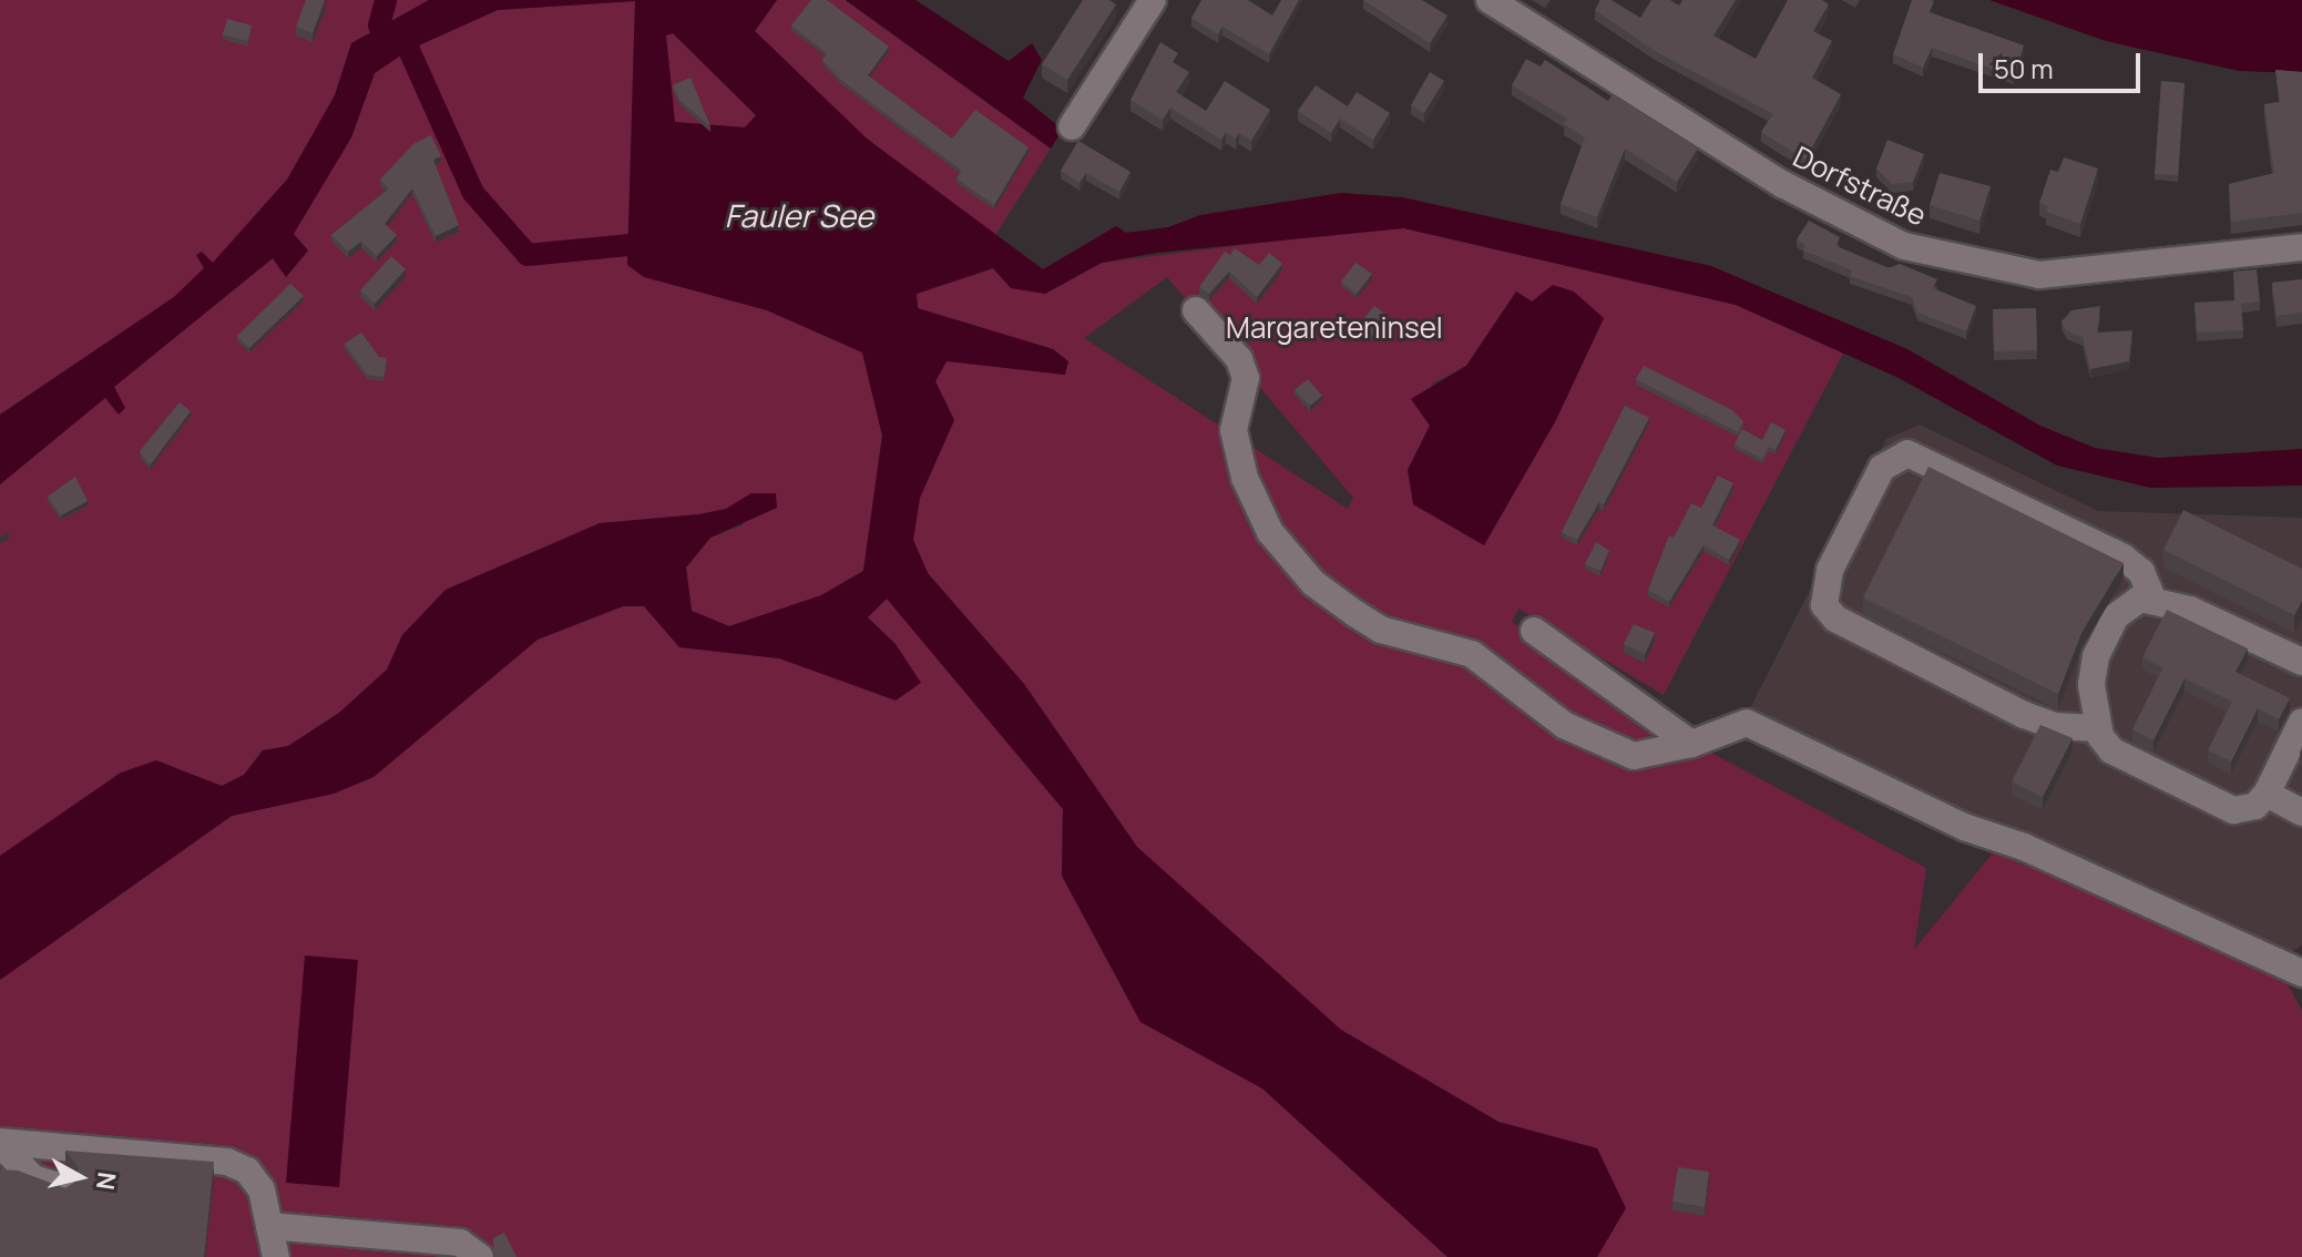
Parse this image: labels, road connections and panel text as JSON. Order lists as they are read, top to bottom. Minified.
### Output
{"streets":{"street":["Dorfstraße"]},"water":["Fauler See"],"parks":["Margareteninsel"],"scale_bar":"50 m","north":"right"}
